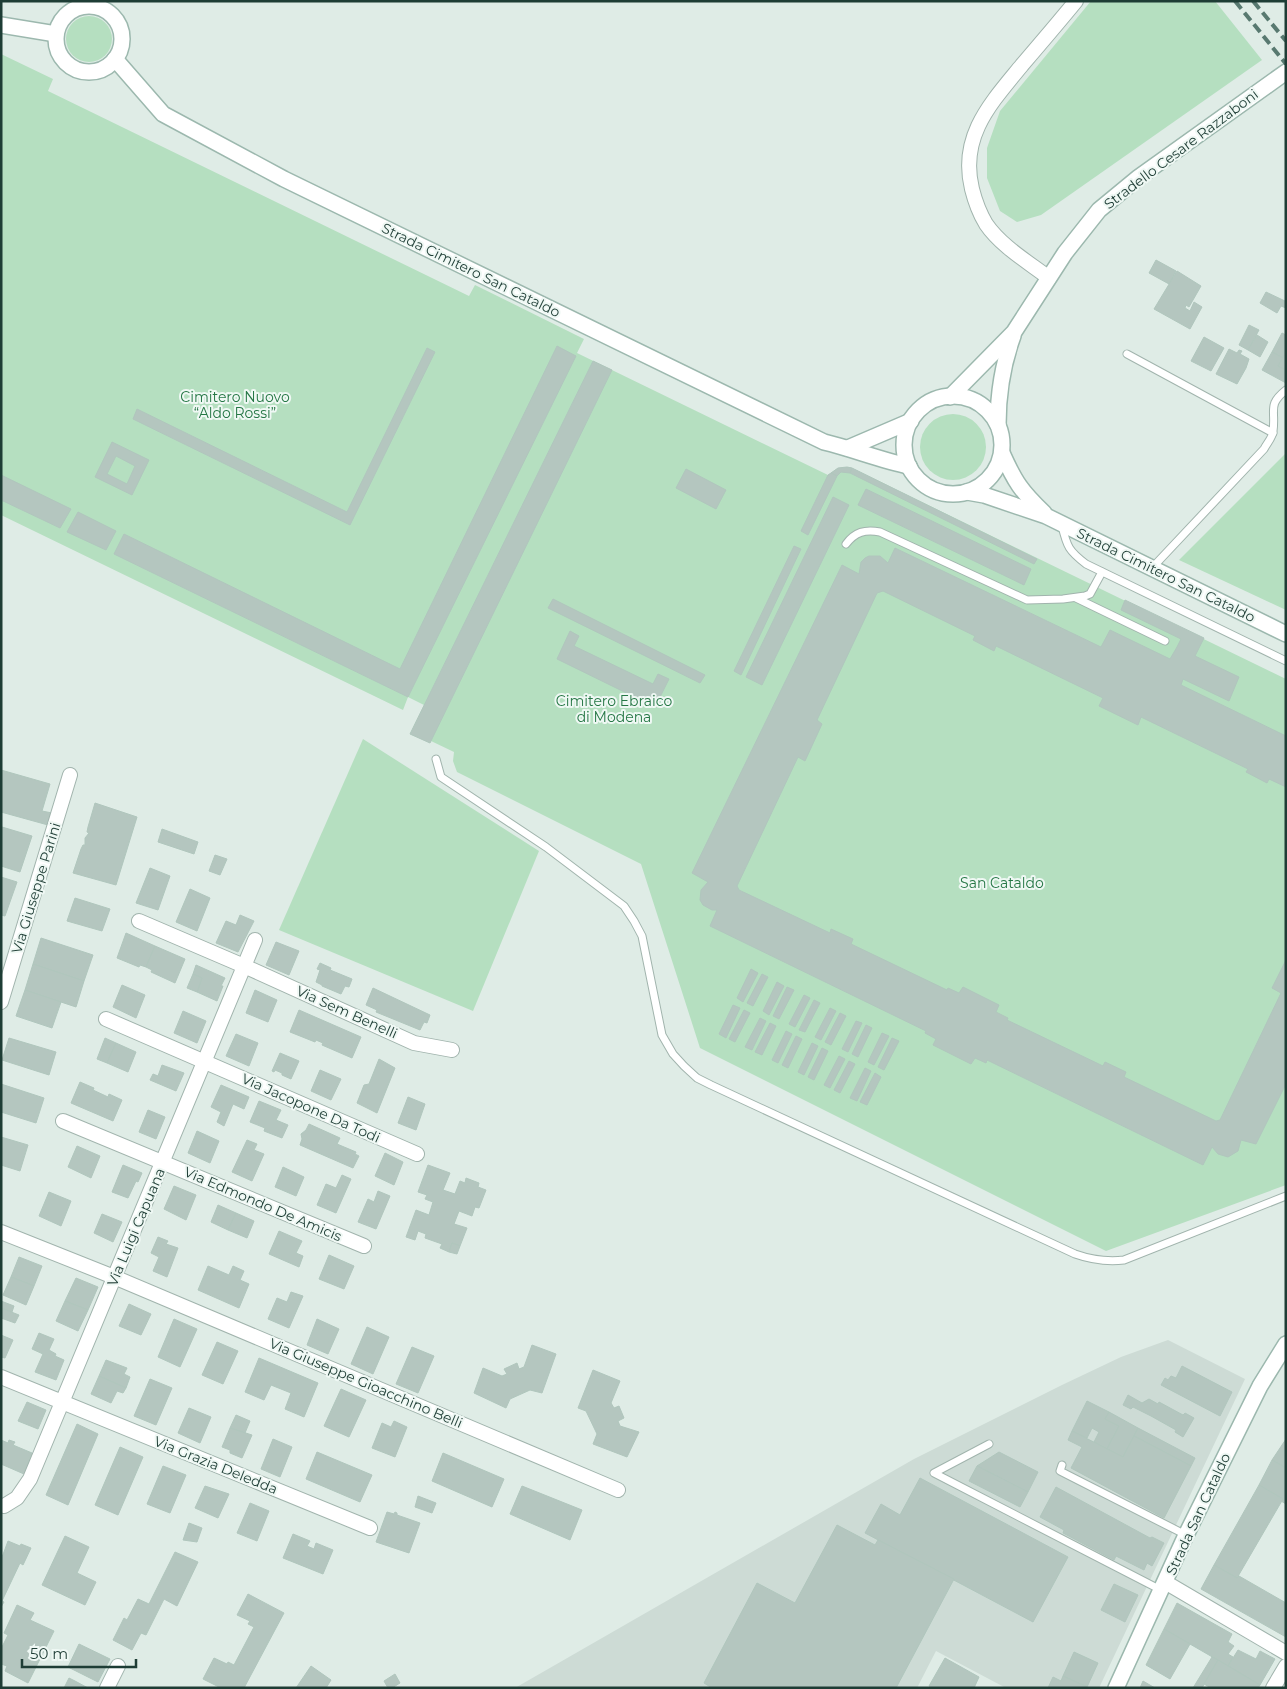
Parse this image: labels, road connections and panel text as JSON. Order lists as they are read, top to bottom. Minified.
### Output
{"streets":{"street":["Stradello Cesare Razzaboni","Strada Cimitero San Cataldo","Via Giuseppe Parini","Via Sem Benelli","Via Jacopone Da Todi","Via Edmondo De Amicis","Via Luigi Capuana","Via Giuseppe Gioacchino Belli","Via Grazia Deledda","Strada San Cataldo"]},"crossings":[["Stradello Cesare Razzaboni","Strada Cimitero San Cataldo"],["Via Sem Benelli","Via Luigi Capuana"],["Via Jacopone Da Todi","Via Luigi Capuana"],["Via Edmondo De Amicis","Via Luigi Capuana"],["Via Luigi Capuana","Via Giuseppe Gioacchino Belli"],["Via Luigi Capuana","Via Grazia Deledda"]],"parks":["Cimitero Nuovo “Aldo Rossi”","Cimitero Ebraico di Modena","San Cataldo"],"scale_bar":"50 m"}
